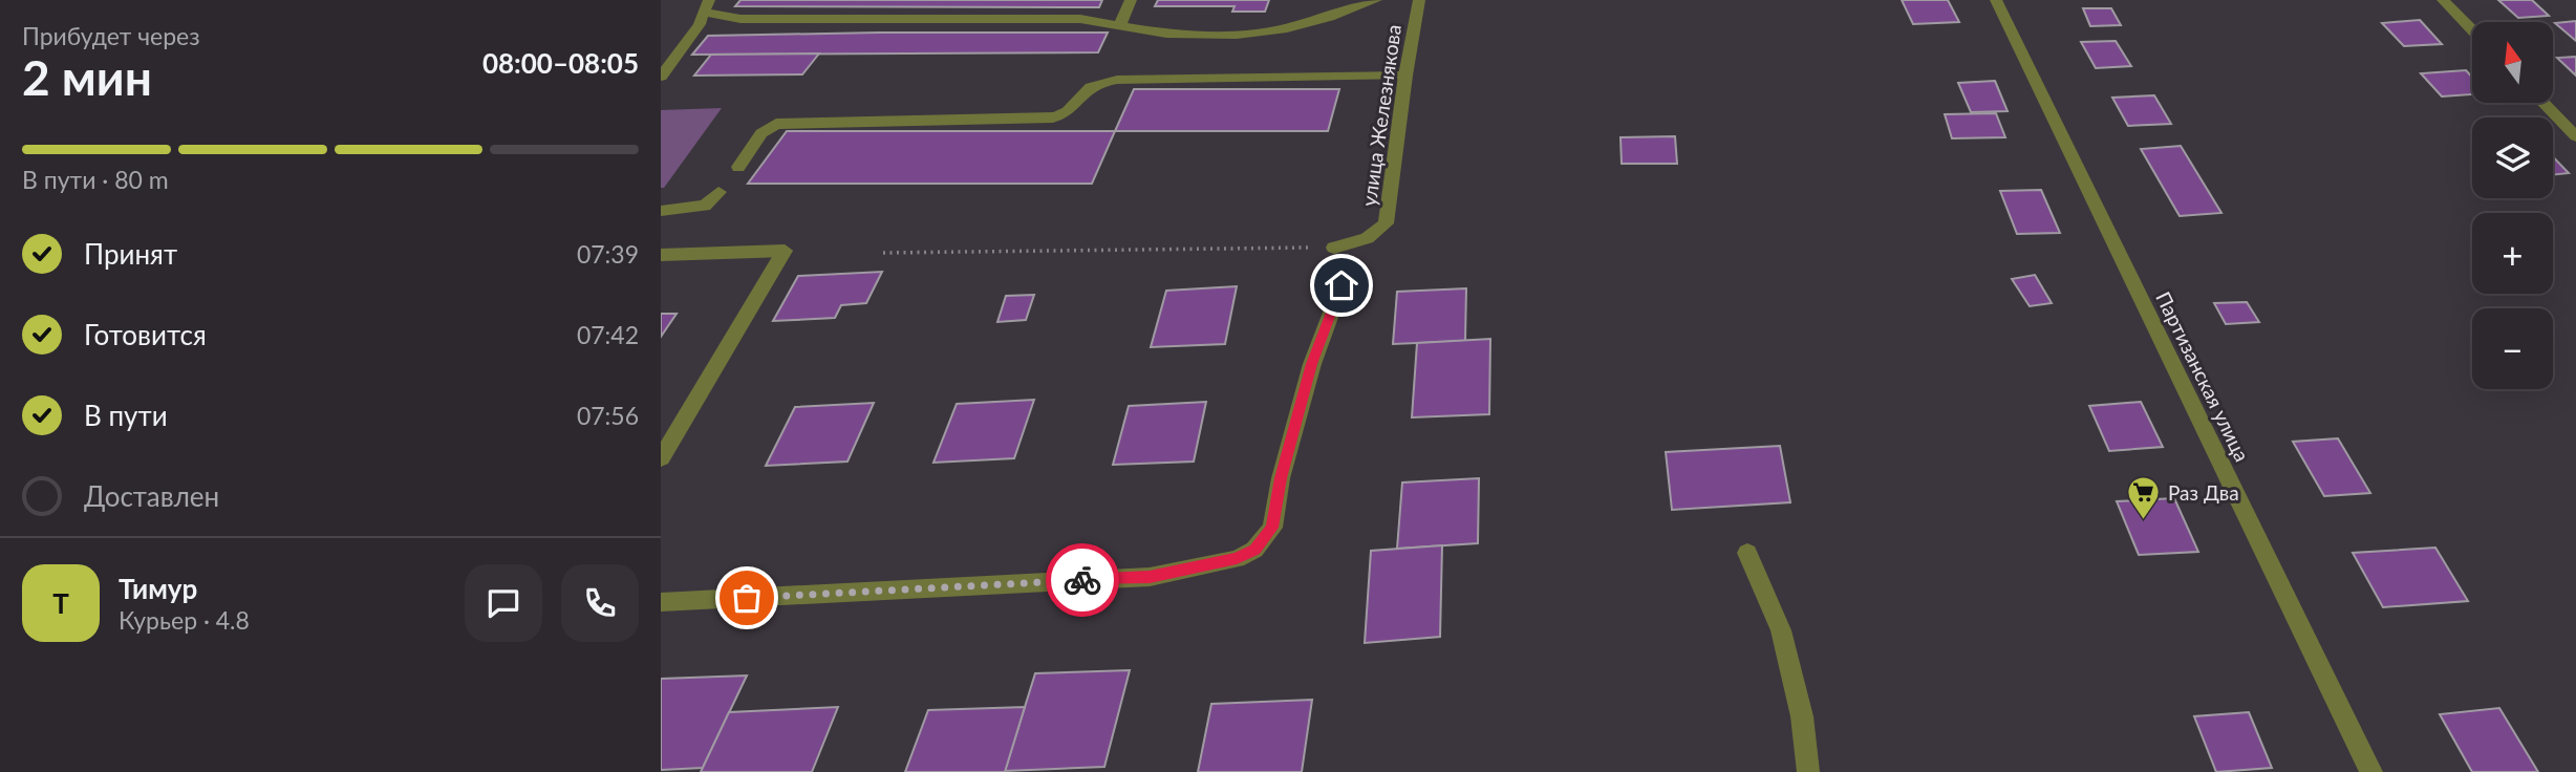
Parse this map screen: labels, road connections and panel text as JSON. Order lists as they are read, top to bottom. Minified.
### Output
{"streets":{"street":["улица Железнякова","Партизанская улица"]},"places":{"supermarket":["Раз Два"]},"north":"top","page":{"heading":["2 мин","Прибудет через","08:00–08:05"],"panel":["Тимур","Курьер · 4.8"],"map_buttons":["+","−"],"bar":"В пути · 80 m","list":[["Принят","07:39"],["Готовится","07:42"],["В пути","07:56"],"Доставлен"],"round":"Т"}}
